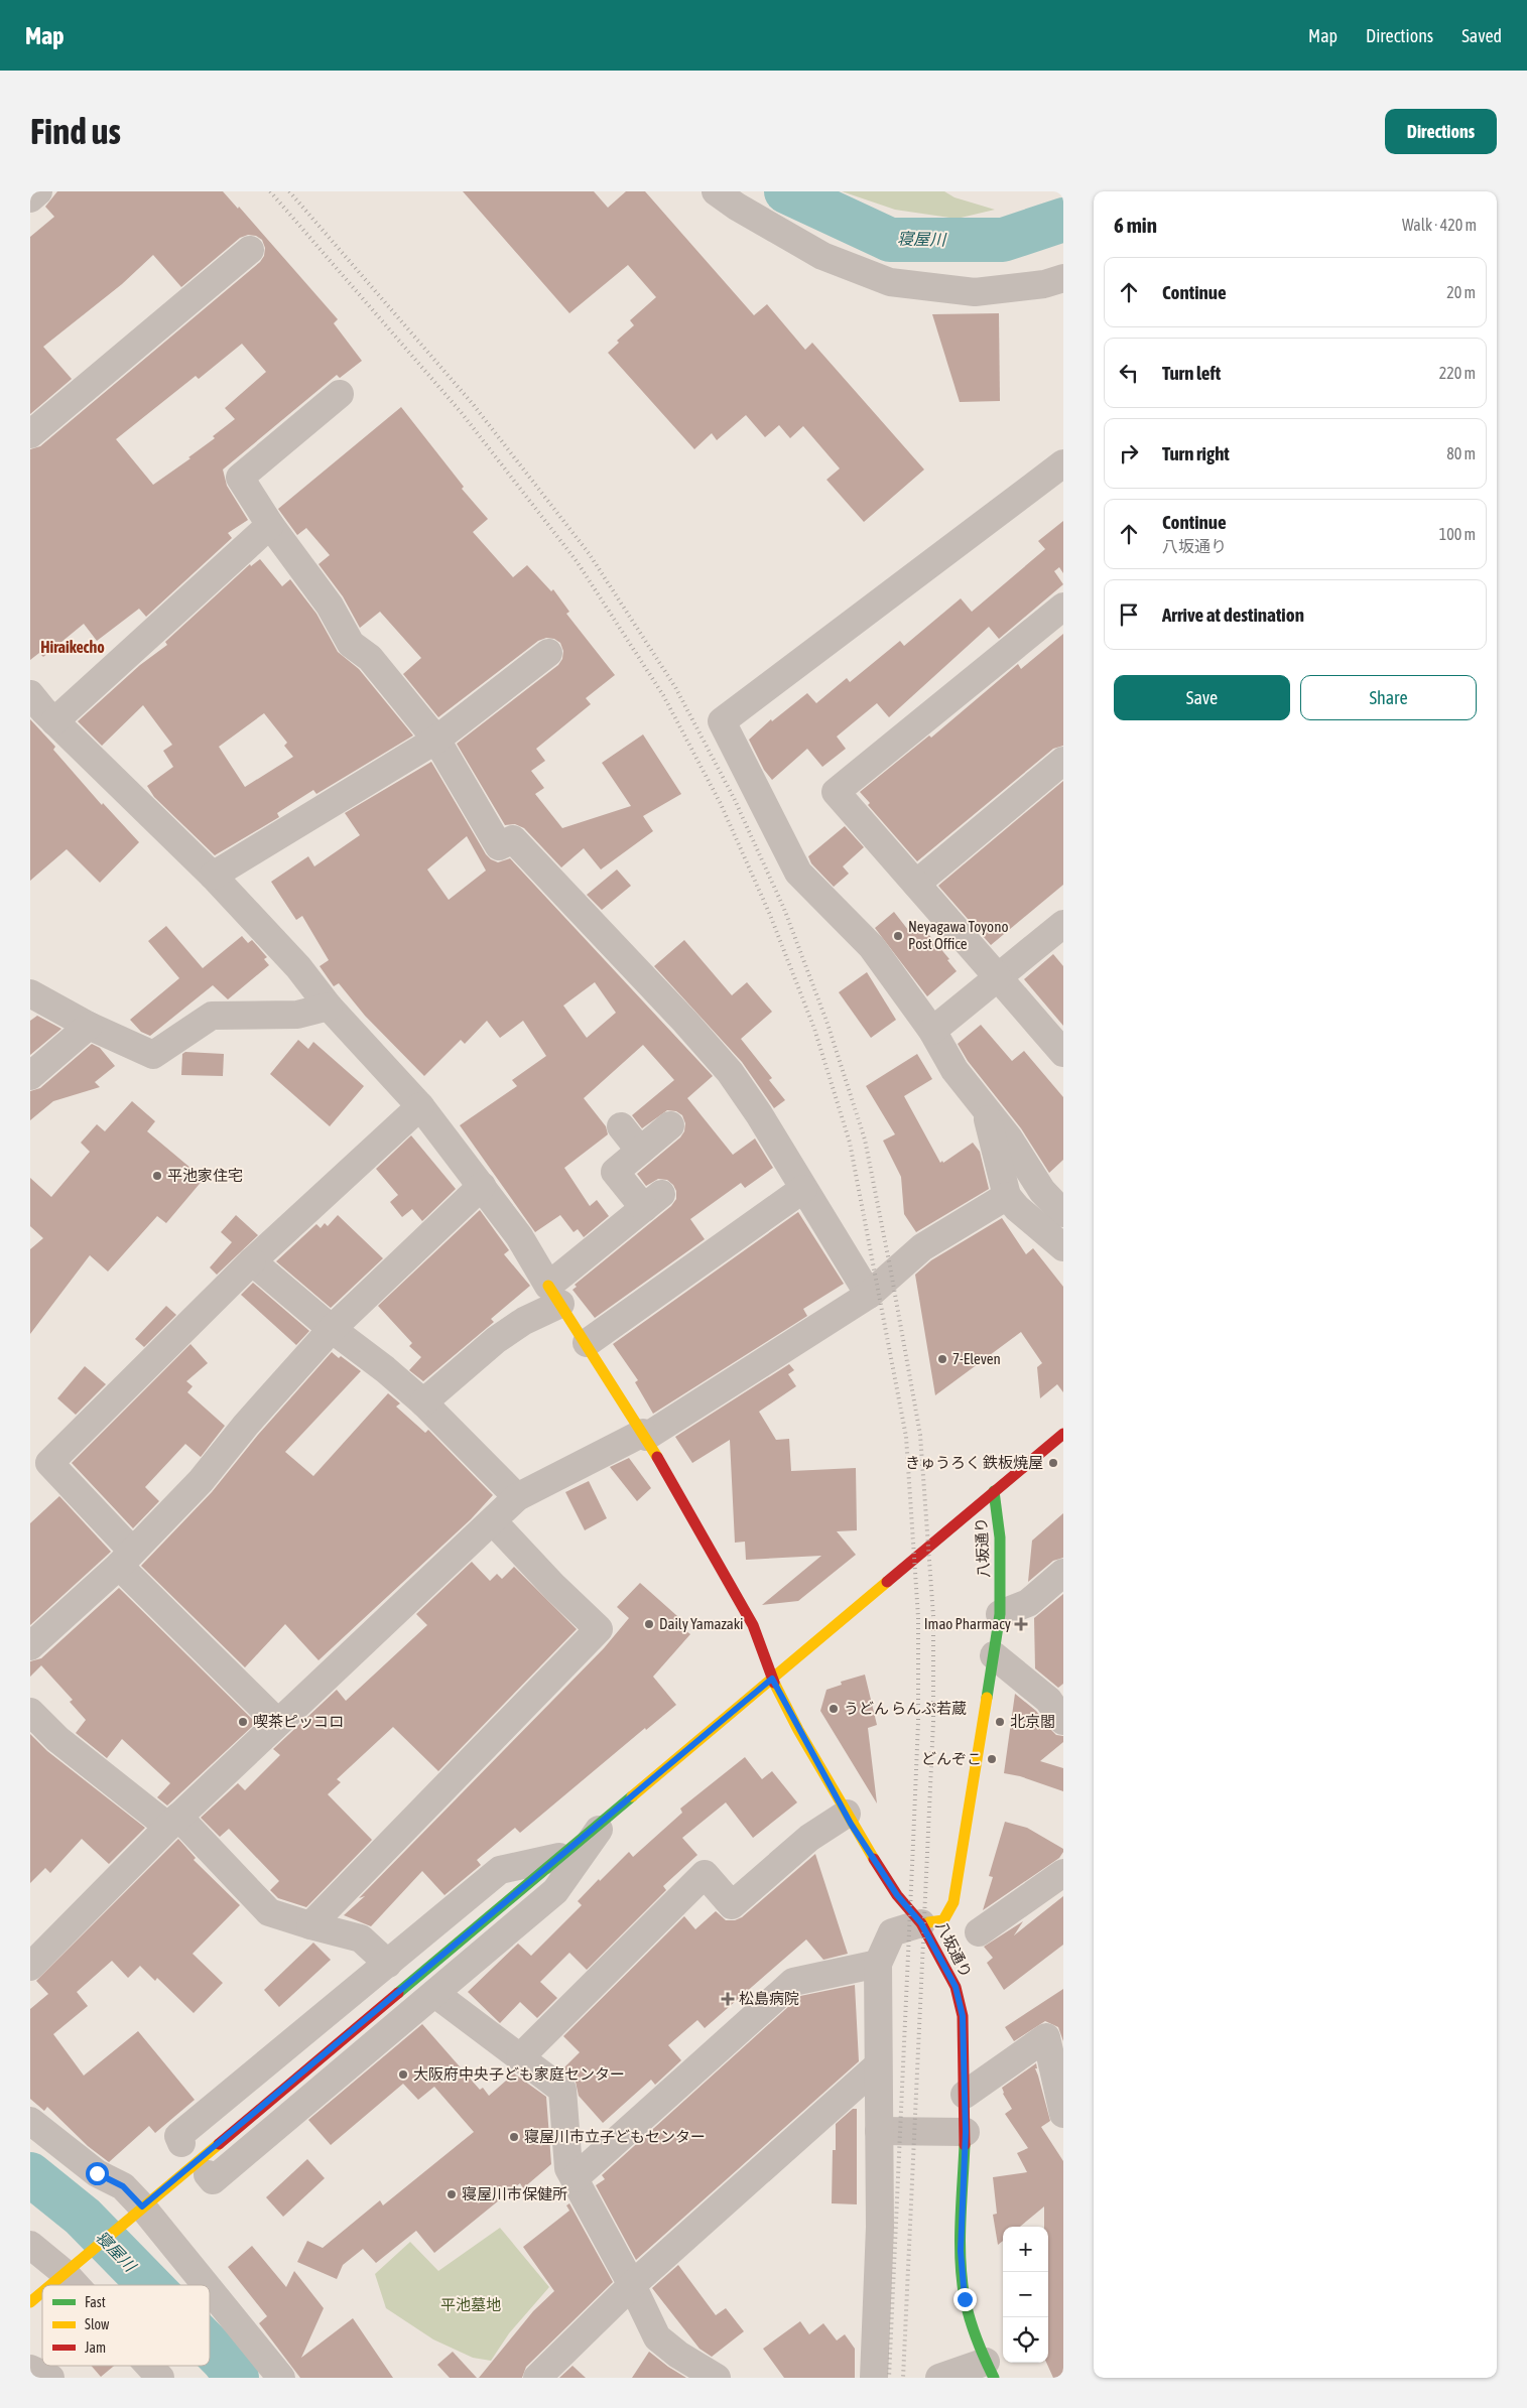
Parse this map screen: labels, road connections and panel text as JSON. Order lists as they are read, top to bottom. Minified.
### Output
{"streets":{"street":["八坂通り"]},"districts":["Hiraikecho"],"water":["寝屋川"],"parks":["平池墓地"],"places":{"other":["Neyagawa Toyono Post Office","平池家住宅","7-Eleven","きゅうろく 鉄板焼屋","Daily Yamazaki","うどん らんぷ若蔵","喫茶ピッコロ","北京閣","どんぞこ","大阪府中央子ども家庭センター","寝屋川市立子どもセンター","寝屋川市保健所"],"health":["Imao Pharmacy","松島病院"]},"legend":["Fast","Slow","Jam"],"page":{"header":"Map","nav":["Map","Directions","Saved"],"buttons":["Directions",["Save","Share"]],"title":"Find us","heading":["6 min","Walk · 420 m"],"list":[["Continue","20 m"],["Turn left","220 m"],["Turn right","80 m"],["Continue","八坂通り","100 m"],"Arrive at destination"],"map_buttons":["+","−"]}}
